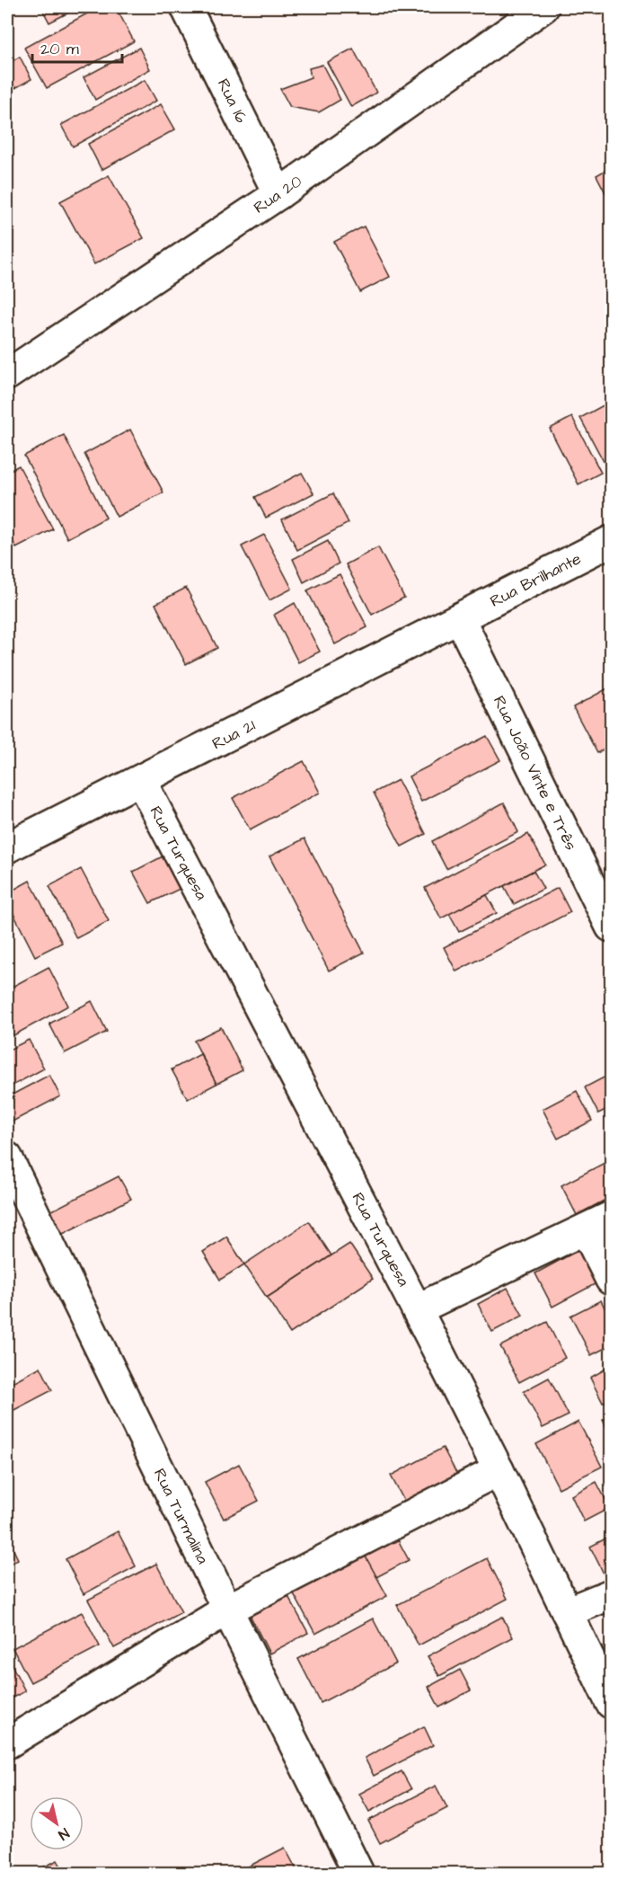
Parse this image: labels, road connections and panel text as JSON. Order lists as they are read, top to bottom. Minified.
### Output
{"streets":{"street":["Rua 16","Rua 20","Rua Brilhante","Rua 21","Rua João Vinte e Três","Rua Turquesa","Rua Turmalina"]},"crossings":[["Rua 16","Rua 20"],["Rua Brilhante","Rua 21"],["Rua Brilhante","Rua João Vinte e Três"],["Rua 21","Rua João Vinte e Três"],["Rua 21","Rua Turquesa"]],"scale_bar":"20 m","north":"bottom right"}
